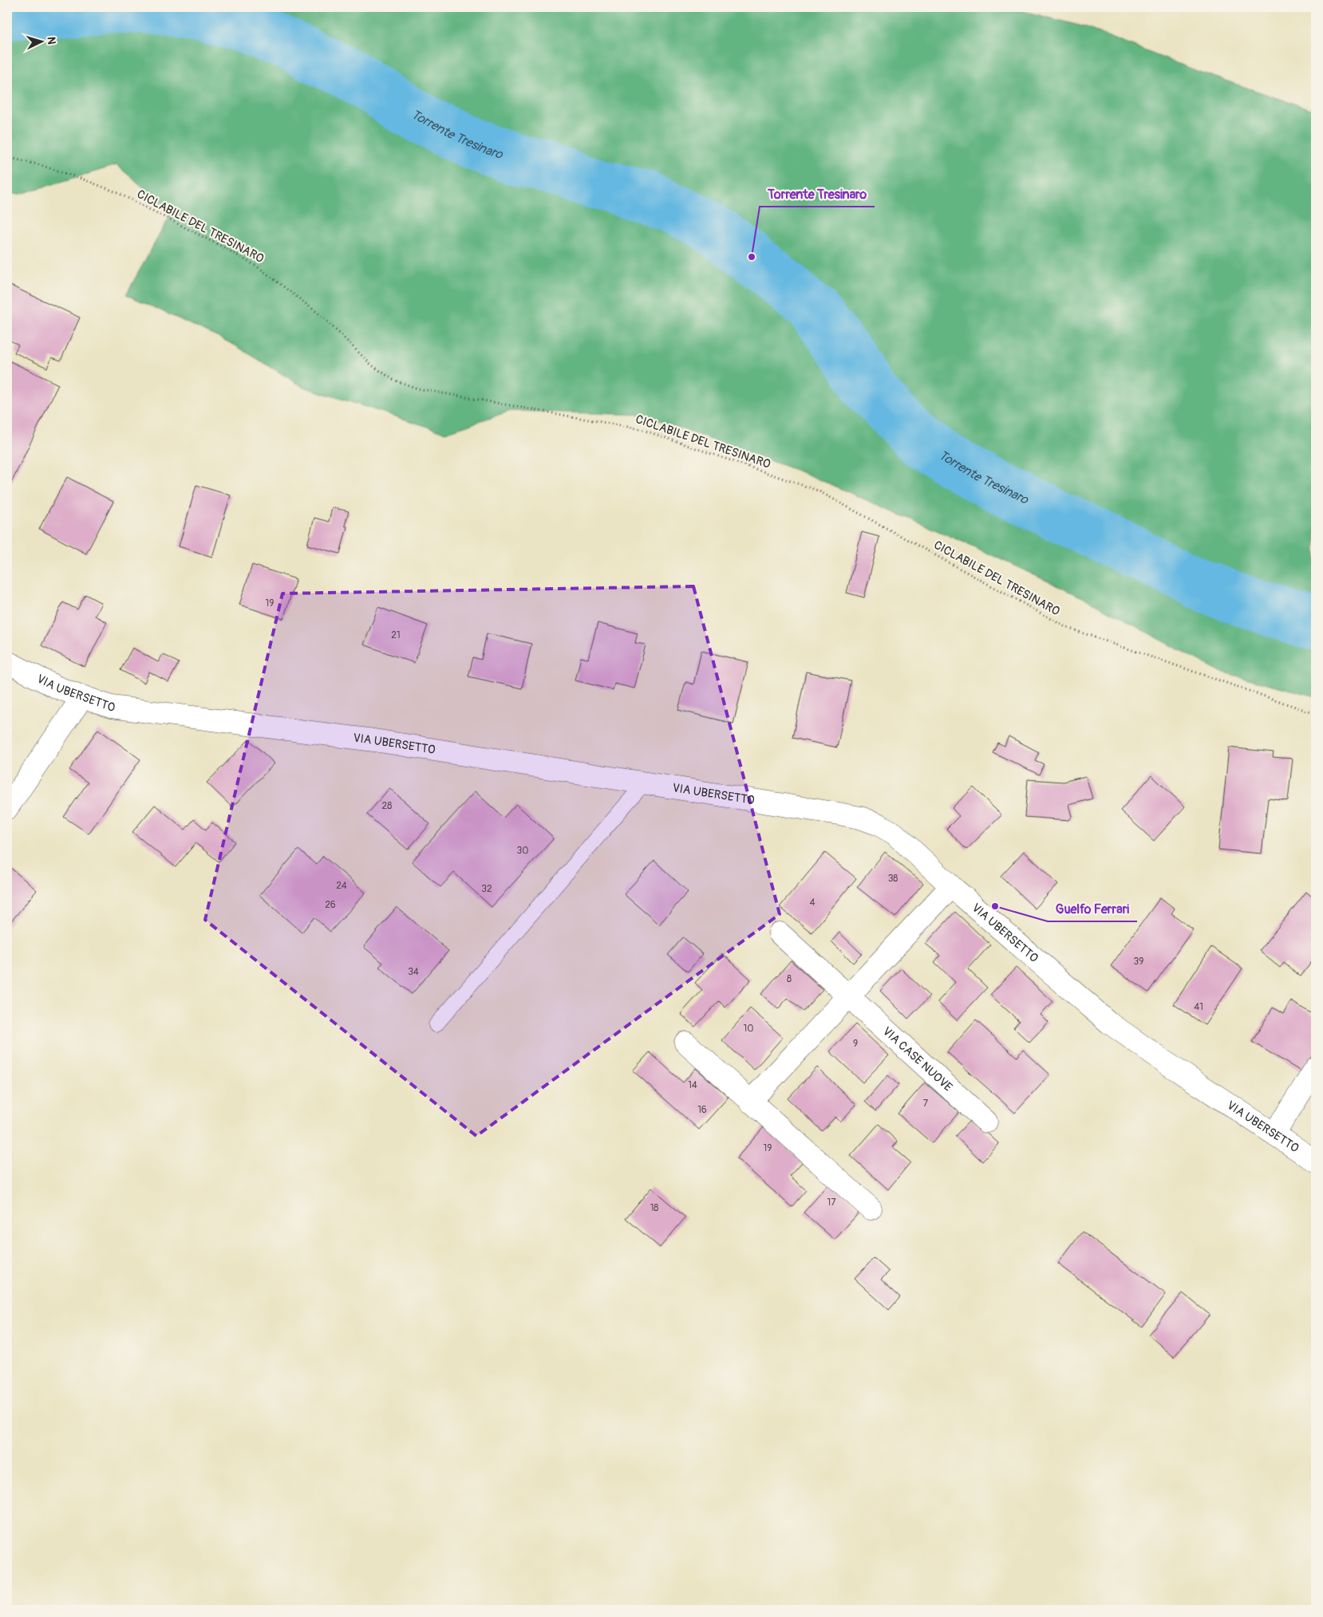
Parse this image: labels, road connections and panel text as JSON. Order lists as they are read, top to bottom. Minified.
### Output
{"streets":{"street":["VIA UBERSETTO","VIA CASE NUOVE"],"path":["CICLABILE DEL TRESINARO"]},"water":["Torrente Tresinaro"],"places":["Torrente Tresinaro","Guelfo Ferrari"],"house_numbers":["19","21","28","30","38","24","32","4","26","39","34","8","41","10","9","14","7","16","19","17","18"],"north":"right"}
